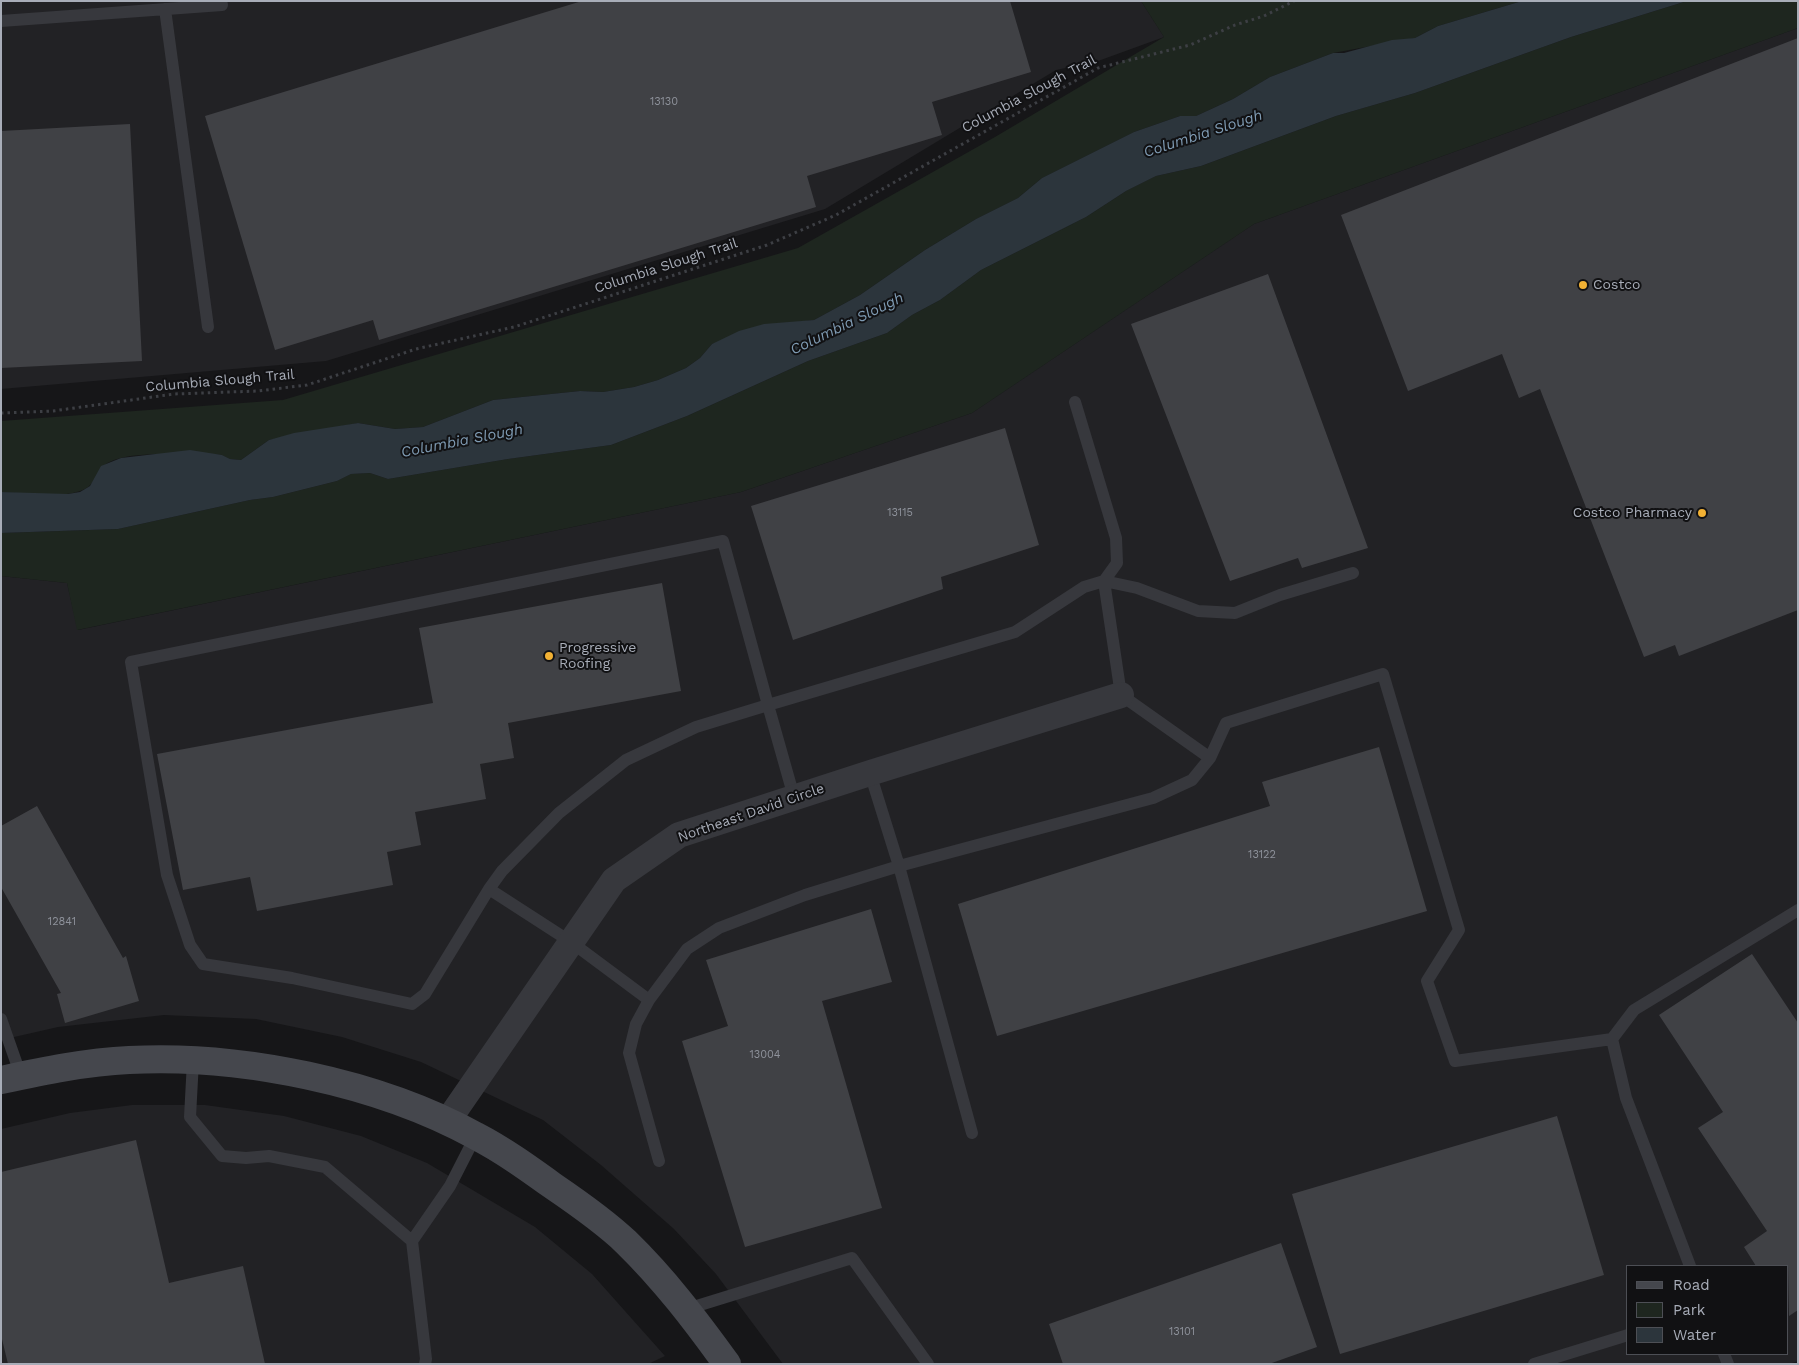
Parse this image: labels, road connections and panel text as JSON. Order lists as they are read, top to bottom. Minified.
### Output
{"streets":{"street":["Northeast David Circle"],"path":["Columbia Slough Trail"]},"water":["Columbia Slough"],"places":["Costco","Costco Pharmacy","Progressive Roofing"],"house_numbers":["13130","13115","13122","12841","13004","13101"],"legend":["Road","Park","Water"]}
